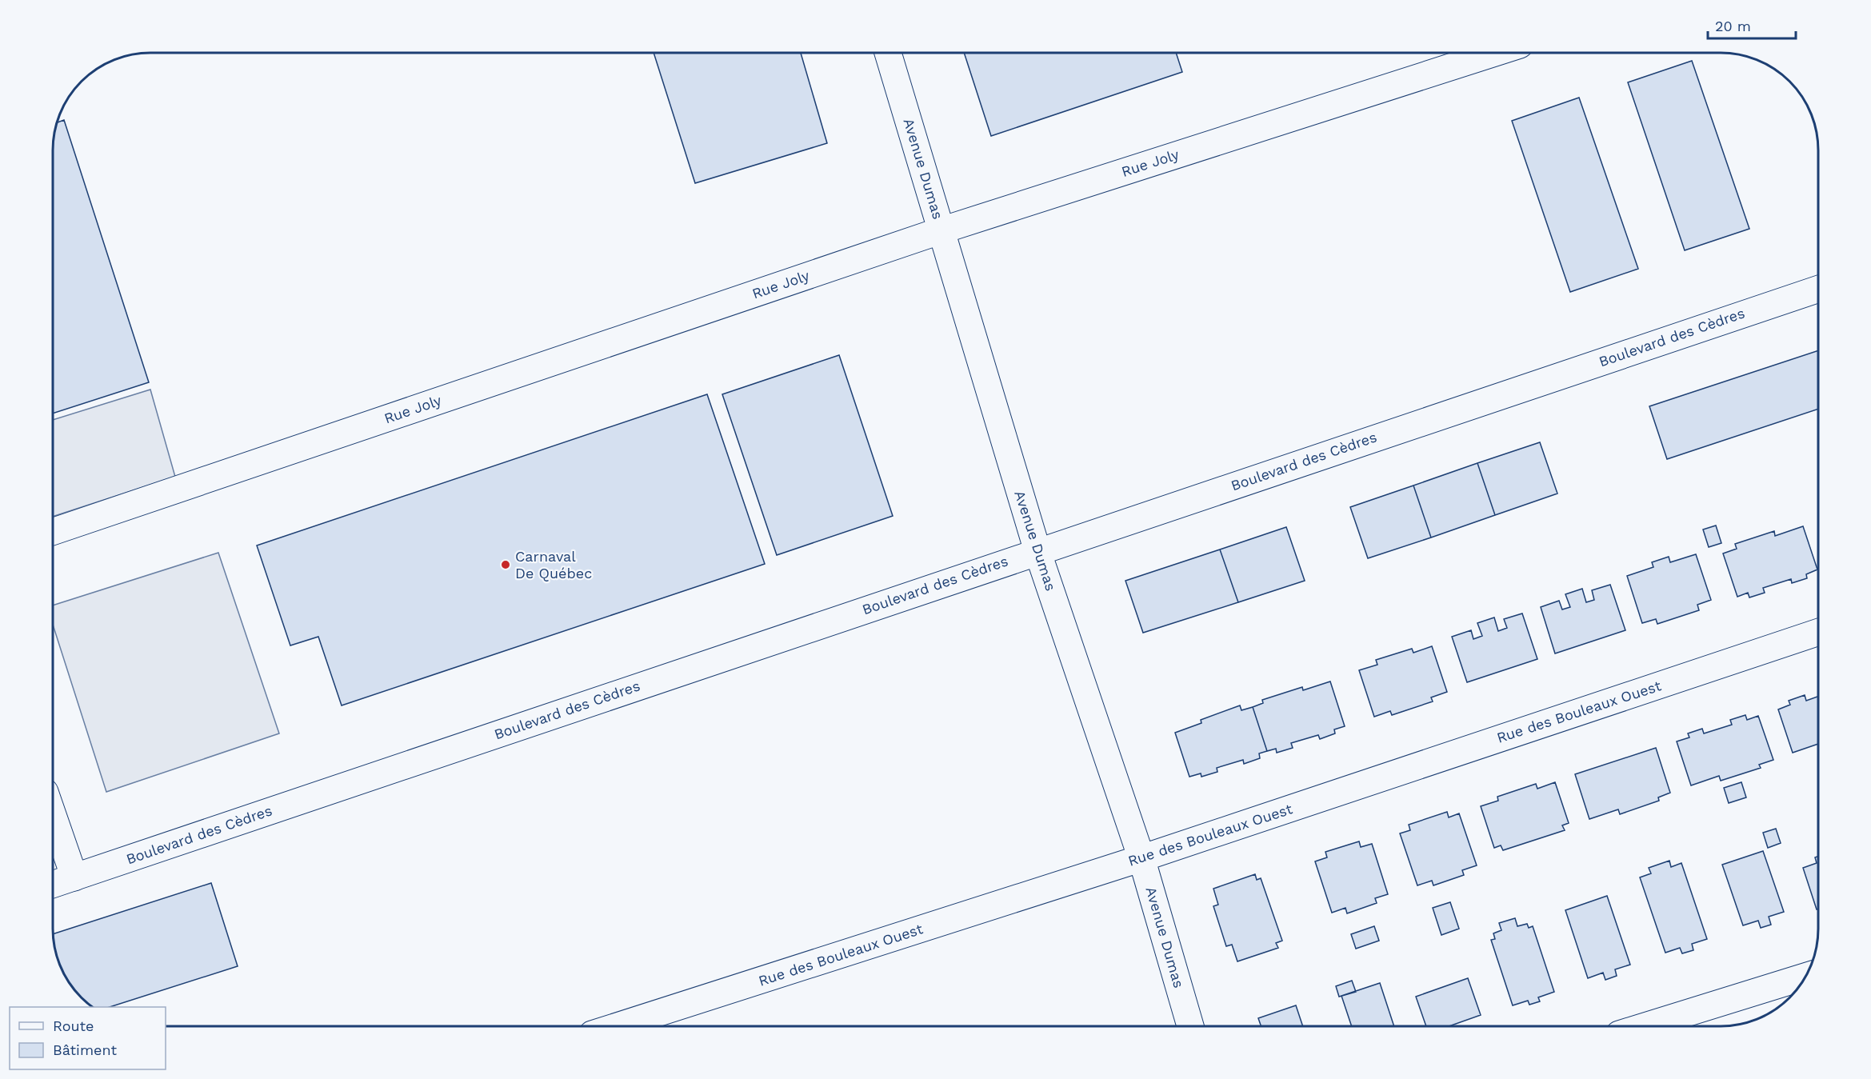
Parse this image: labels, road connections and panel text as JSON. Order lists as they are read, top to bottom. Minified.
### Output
{"streets":{"street":["Rue Joly","Avenue Dumas","Boulevard des Cèdres","Rue des Bouleaux Ouest"]},"crossings":[["Rue Joly","Avenue Dumas"],["Avenue Dumas","Boulevard des Cèdres"],["Avenue Dumas","Rue des Bouleaux Ouest"]],"places":["Carnaval De Québec"],"legend":["Route","Bâtiment"],"scale_bar":"20 m"}
